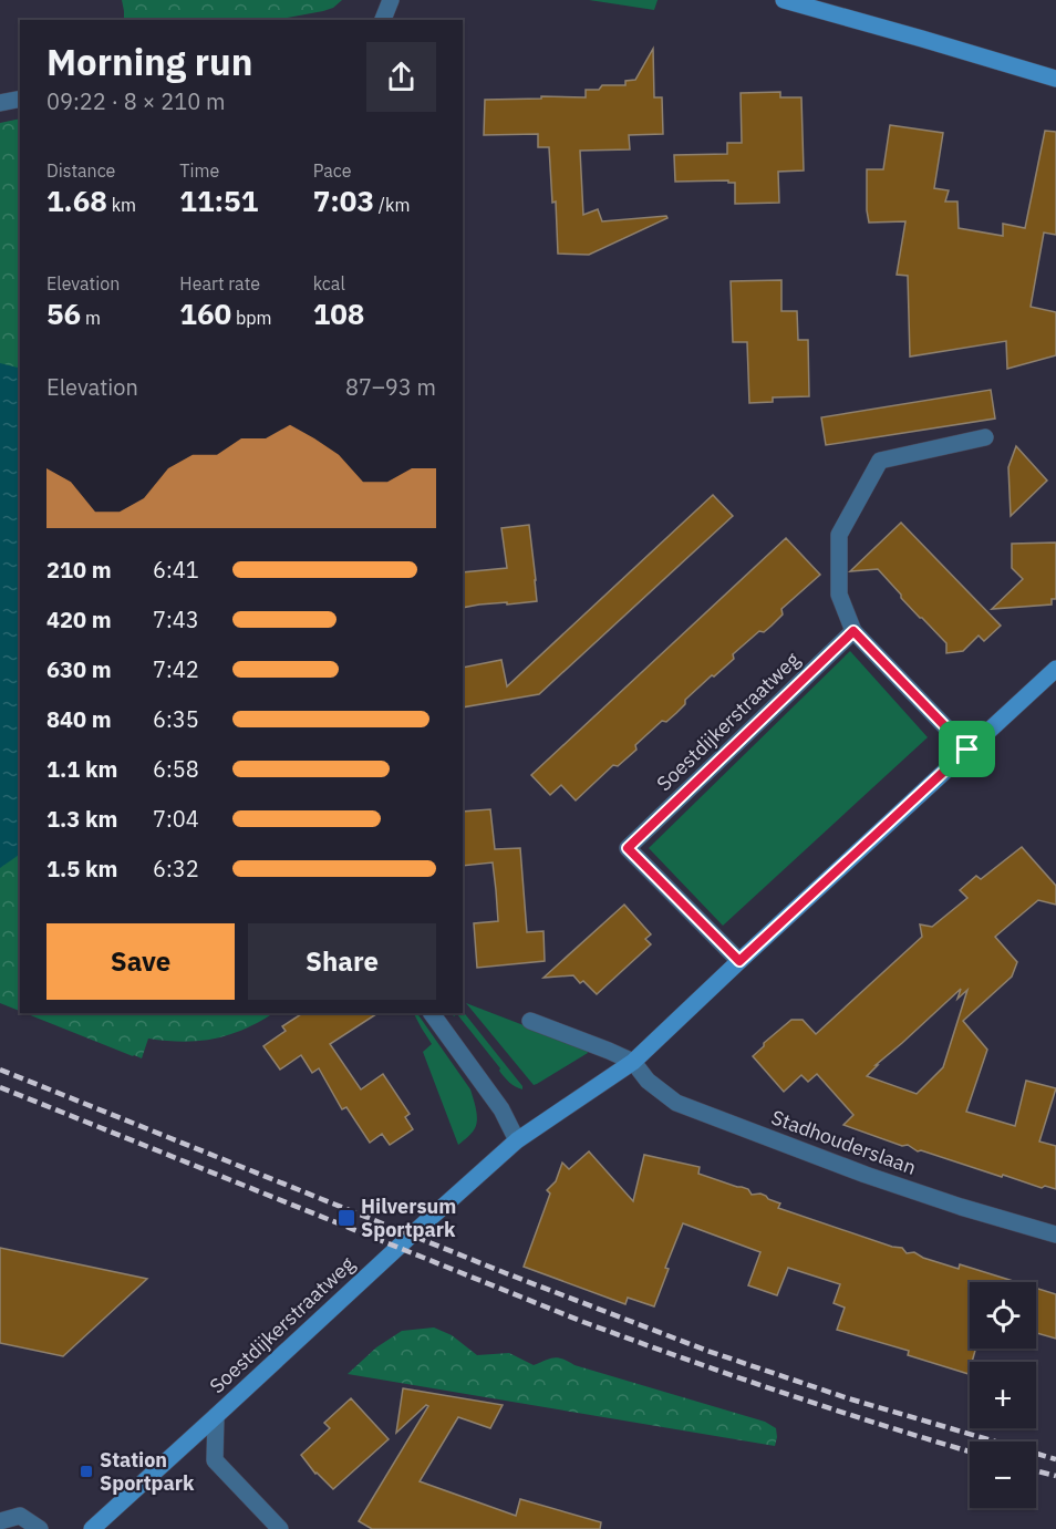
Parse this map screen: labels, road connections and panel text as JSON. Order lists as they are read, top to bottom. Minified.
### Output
{"streets":{"main road":["Soestdijkerstraatweg"],"street":["Stadhouderslaan"]},"crossings":[["Soestdijkerstraatweg","Stadhouderslaan"]],"places":{"transit":["Hilversum Sportpark","Station Sportpark"]},"page":{"heading":["Morning run","09:22 · 8 × 210 m"],"stats":[["Distance","1.68 km"],["Time","11:51"],["Pace","7:03 /km"],["Elevation","56 m"],["Heart rate","160 bpm"],["kcal","108"]],"chart":["Elevation","87–93 m"],"list":[{"name":"210 m","note":"6:41"},{"name":"420 m","note":"7:43"},{"name":"630 m","note":"7:42"},{"name":"840 m","note":"6:35"},{"name":"1.1 km","note":"6:58"},{"name":"1.3 km","note":"7:04"},{"name":"1.5 km","note":"6:32"}],"buttons":["Save","Share"],"map_buttons":["+","−"]}}
